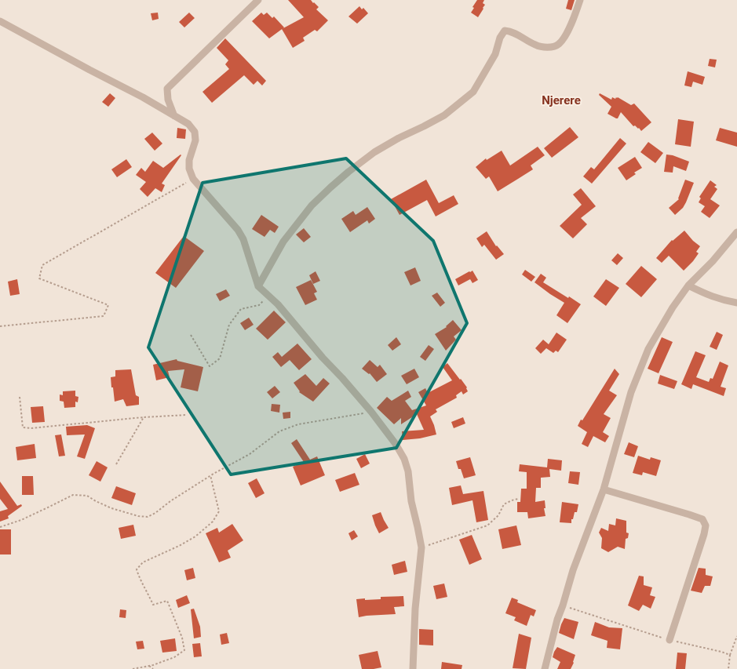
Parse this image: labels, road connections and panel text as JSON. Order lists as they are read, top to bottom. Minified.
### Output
{"districts":["Njerere"]}
